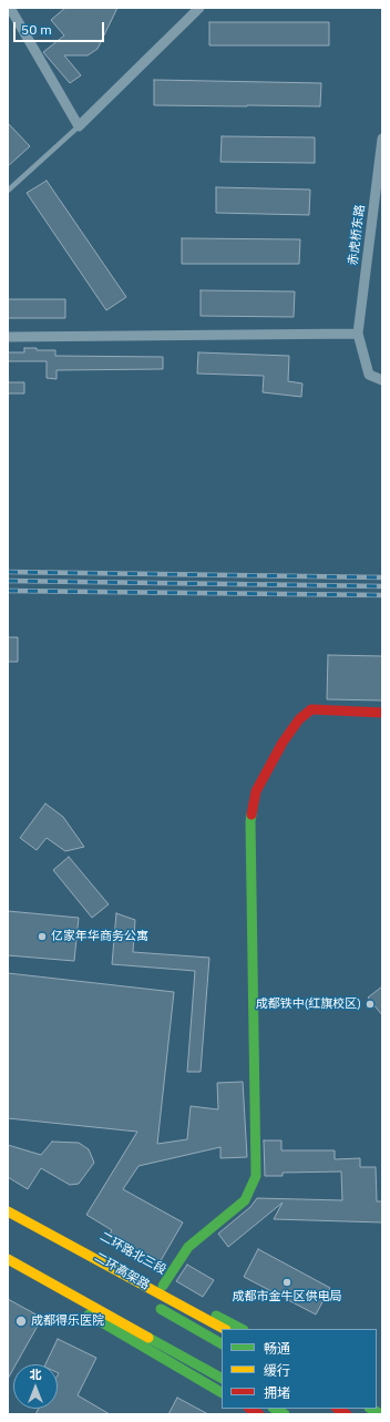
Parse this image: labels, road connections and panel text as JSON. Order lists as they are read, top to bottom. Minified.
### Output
{"streets":{"main road":["二环路北三段","二环高架路"],"street":["赤虎桥东路"]},"places":["亿家年华商务公寓","成都铁中(红旗校区)","成都市金牛区供电局","成都得乐医院"],"legend":["畅通","缓行","拥堵"],"scale_bar":"50 m","north":"top"}
